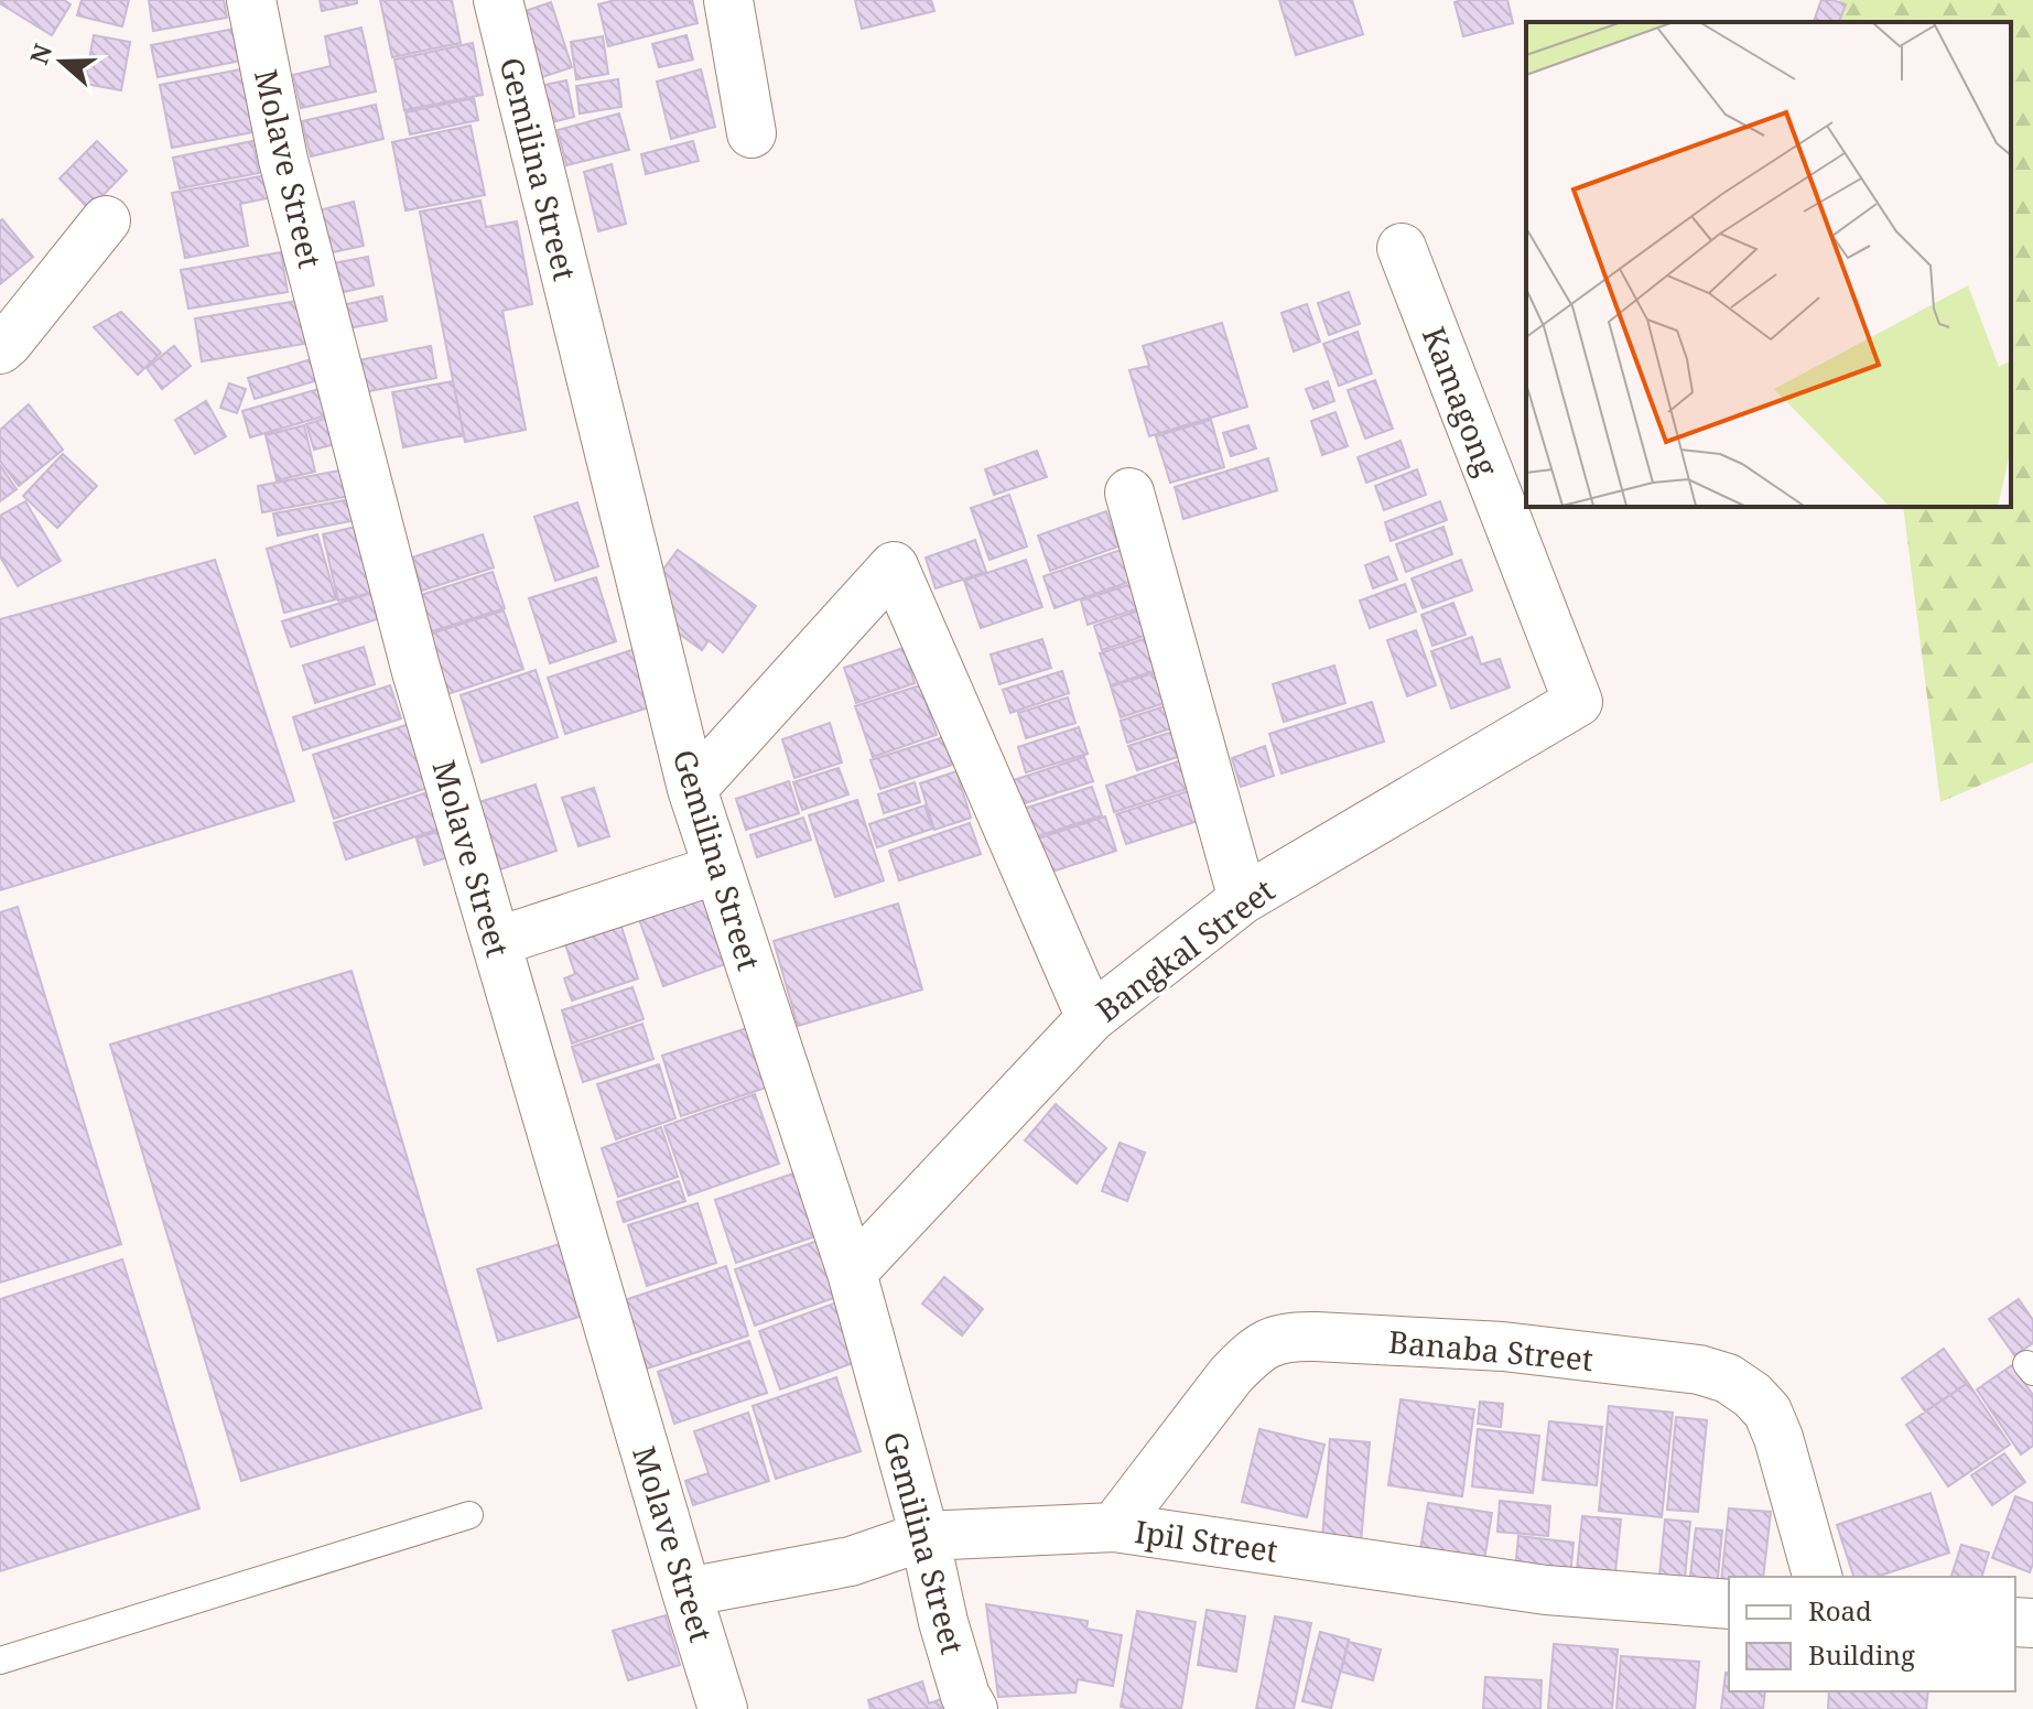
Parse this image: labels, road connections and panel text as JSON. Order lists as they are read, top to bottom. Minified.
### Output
{"streets":{"street":["Molave Street","Gemilina Street","Kamagong","Bangkal Street","Banaba Street","Ipil Street"]},"crossings":[["Molave Street","Ipil Street"],["Gemilina Street","Bangkal Street"],["Gemilina Street","Ipil Street"],["Kamagong","Bangkal Street"],["Banaba Street","Ipil Street"]],"legend":["Road","Building"],"north":"left"}
